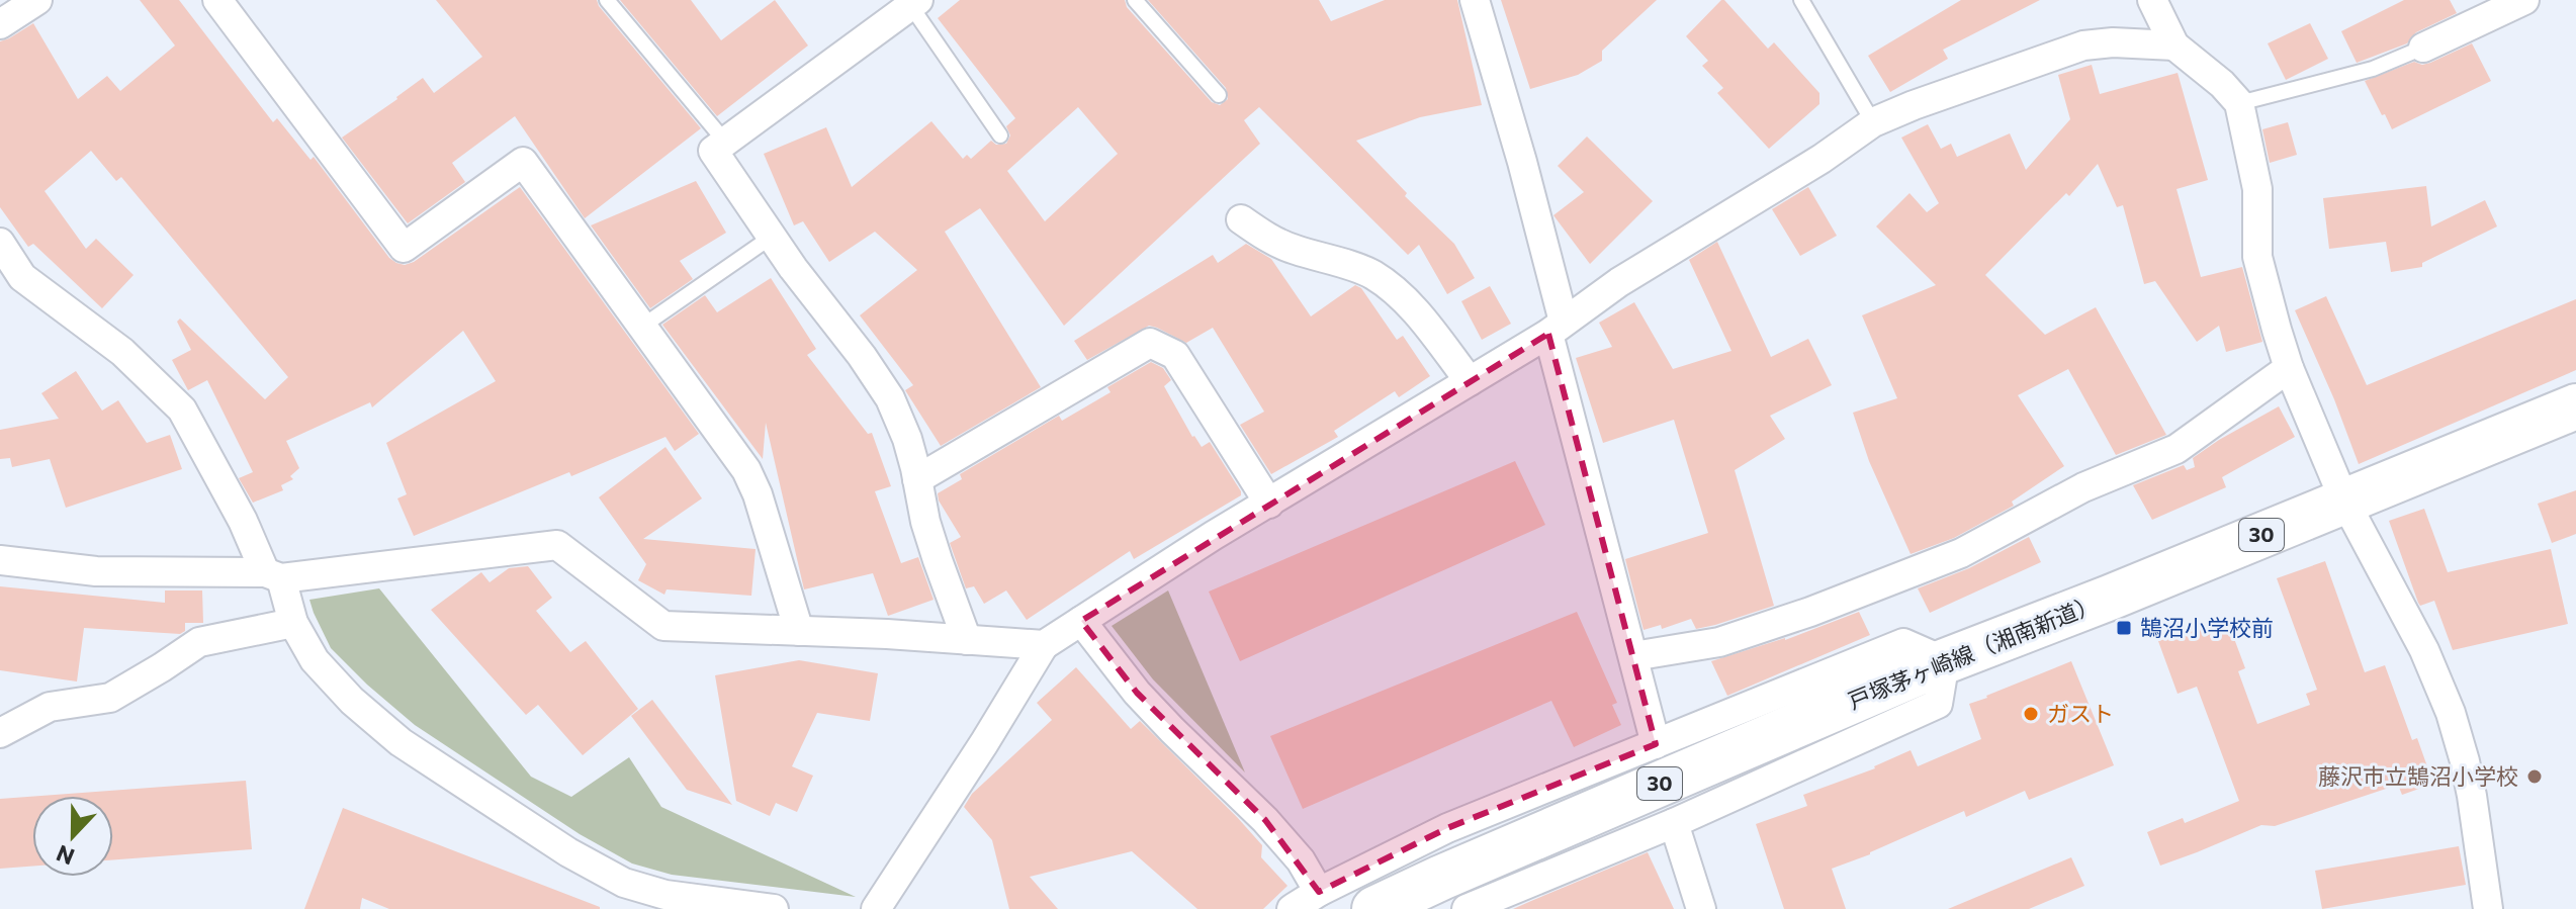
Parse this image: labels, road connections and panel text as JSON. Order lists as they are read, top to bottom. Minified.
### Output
{"streets":{"main road":["30","戸塚茅ヶ崎線（湘南新道）"]},"places":{"transit":["鵠沼小学校前"],"other":["ガスト","藤沢市立鵠沼小学校"]},"north":"bottom"}
